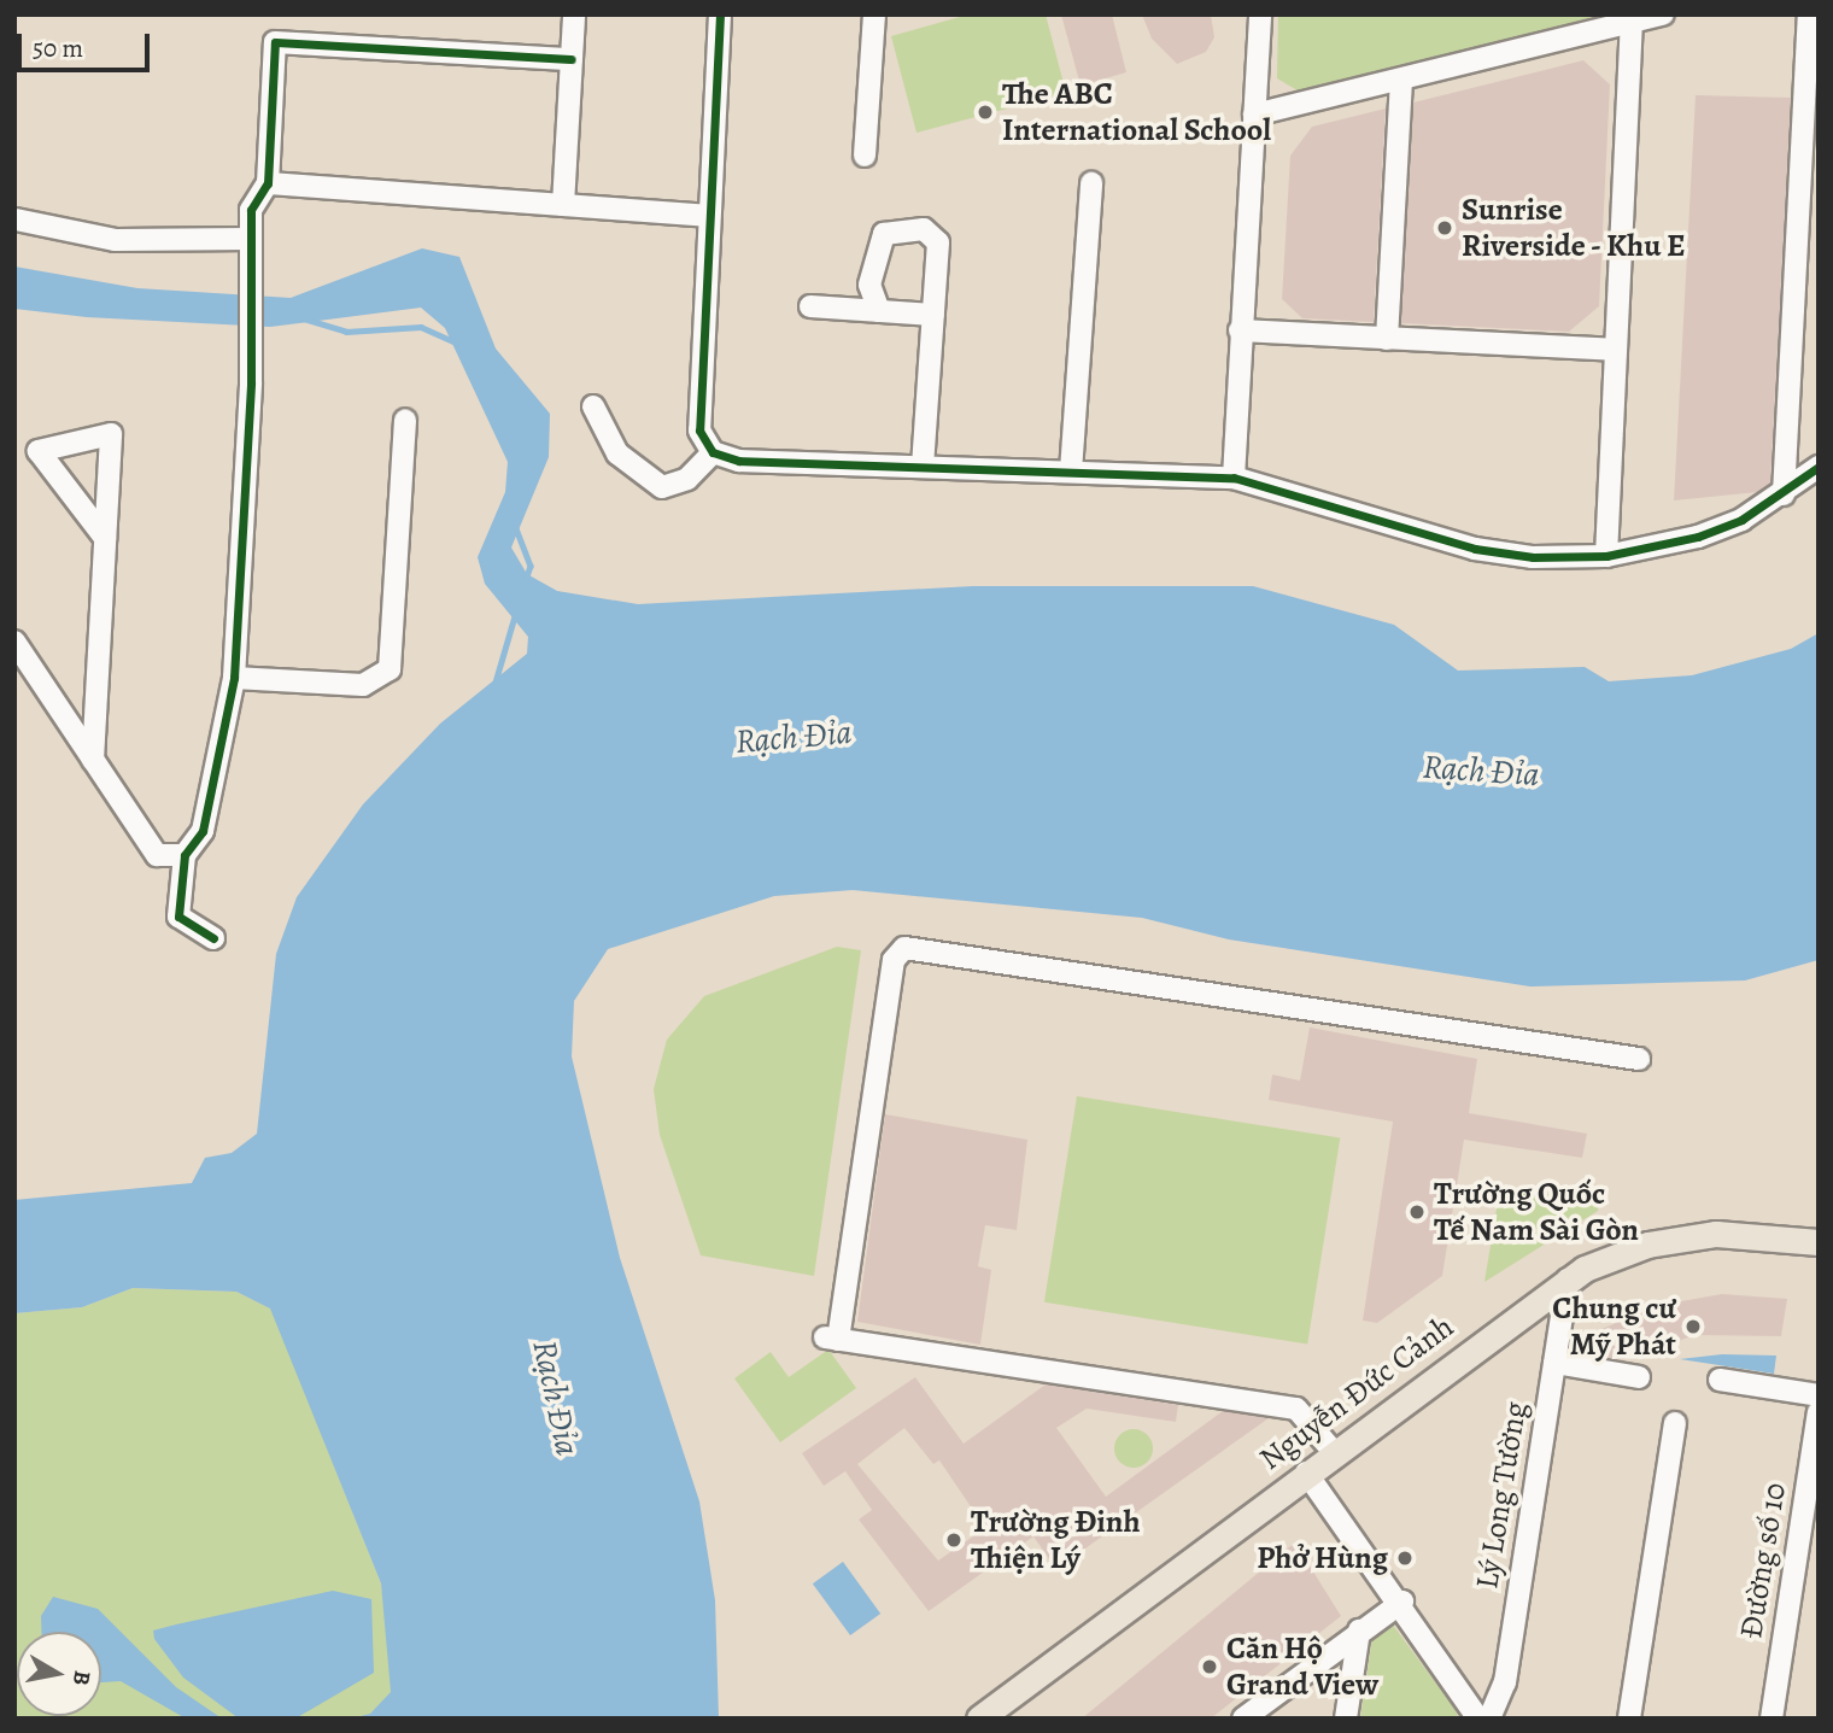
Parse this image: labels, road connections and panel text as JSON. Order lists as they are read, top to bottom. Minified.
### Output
{"streets":{"main road":["Nguyễn Đức Cảnh"],"street":["Lý Long Tường","Đường số 10"]},"crossings":[["Nguyễn Đức Cảnh","Lý Long Tường"]],"water":["Rạch Đỉa"],"places":["The ABC International School","Sunrise Riverside - Khu E","Trường Quốc Tế Nam Sài Gòn","Chung cư Mỹ Phát","Trường Đinh Thiện Lý","Phở Hùng","Căn Hộ Grand View"],"scale_bar":"50 m","north":"right"}
